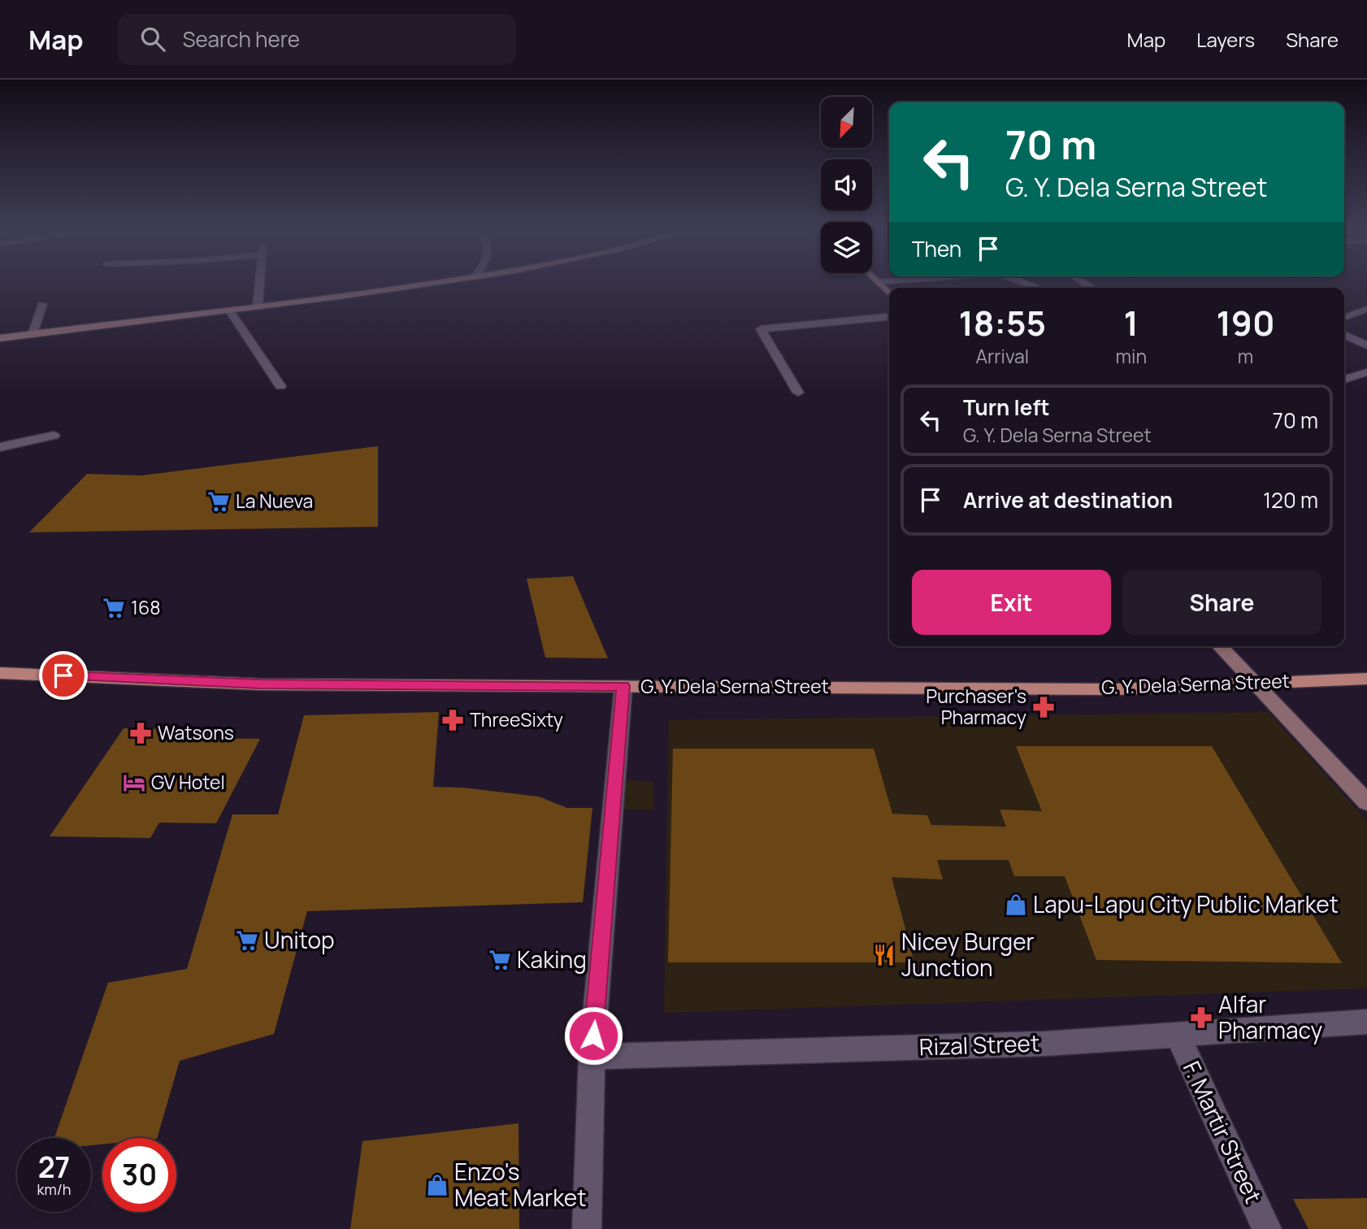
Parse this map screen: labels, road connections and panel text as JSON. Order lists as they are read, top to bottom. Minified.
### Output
{"streets":{"main road":["G. Y. Dela Serna Street"],"street":["Rizal Street","F. Martir Street"]},"crossings":[["Rizal Street","F. Martir Street"]],"places":{"supermarket":["La Nueva","168","Unitop","Kaking"],"pharmacy":["Purchaser's Pharmacy","ThreeSixty","Watsons","Alfar Pharmacy"],"hotel":["GV Hotel"],"shop":["Lapu-Lapu City Public Market","Enzo's Meat Market"],"restaurant":["Nicey Burger Junction"]},"north":"bottom left","page":{"header":"Map","search":"Search here","nav":["Map","Layers","Share"],"turn":["70 m","G. Y. Dela Serna Street"],"then":"Then","eta":["18:55","Arrival","1","min","190","m"],"list":[{"name":"Turn left","note":"G. Y. Dela Serna Street","value":"70 m"},{"name":"Arrive at destination","value":"120 m"}],"buttons":["Exit","Share"],"speed":"27 km/h","limit":"30"}}
